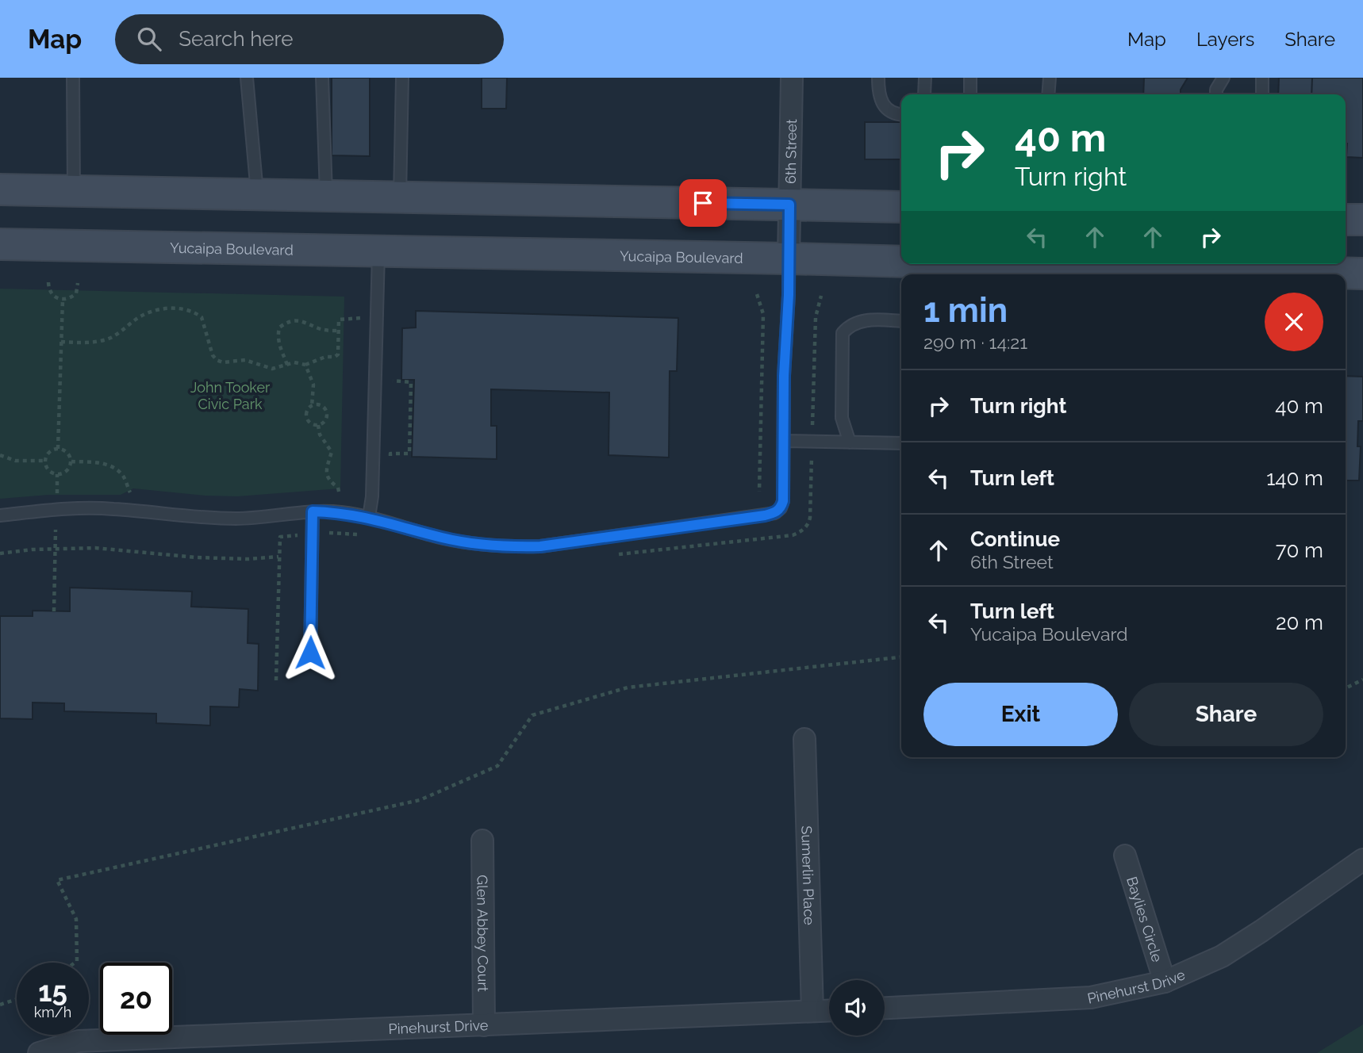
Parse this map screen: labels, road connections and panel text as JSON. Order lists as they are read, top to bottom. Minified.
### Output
{"streets":{"main road":["Yucaipa Boulevard"],"street":["6th Street","Sumerlin Place","Baylies Circle","Glen Abbey Court","Pinehurst Drive"]},"crossings":[["6th Street","Yucaipa Boulevard"],["Sumerlin Place","Pinehurst Drive"],["Baylies Circle","Pinehurst Drive"],["Glen Abbey Court","Pinehurst Drive"]],"parks":["John Tooker Civic Park"],"page":{"header":"Map","search":"Search here","nav":["Map","Layers","Share"],"turn":["40 m","Turn right"],"heading":["1 min","290 m · 14:21"],"list":[{"name":"Turn right","value":"40 m"},{"name":"Turn left","value":"140 m"},{"name":"Continue","note":"6th Street","value":"70 m"},{"name":"Turn left","note":"Yucaipa Boulevard","value":"20 m"}],"buttons":["Exit","Share"],"speed":"15 km/h","limit":"20"}}
